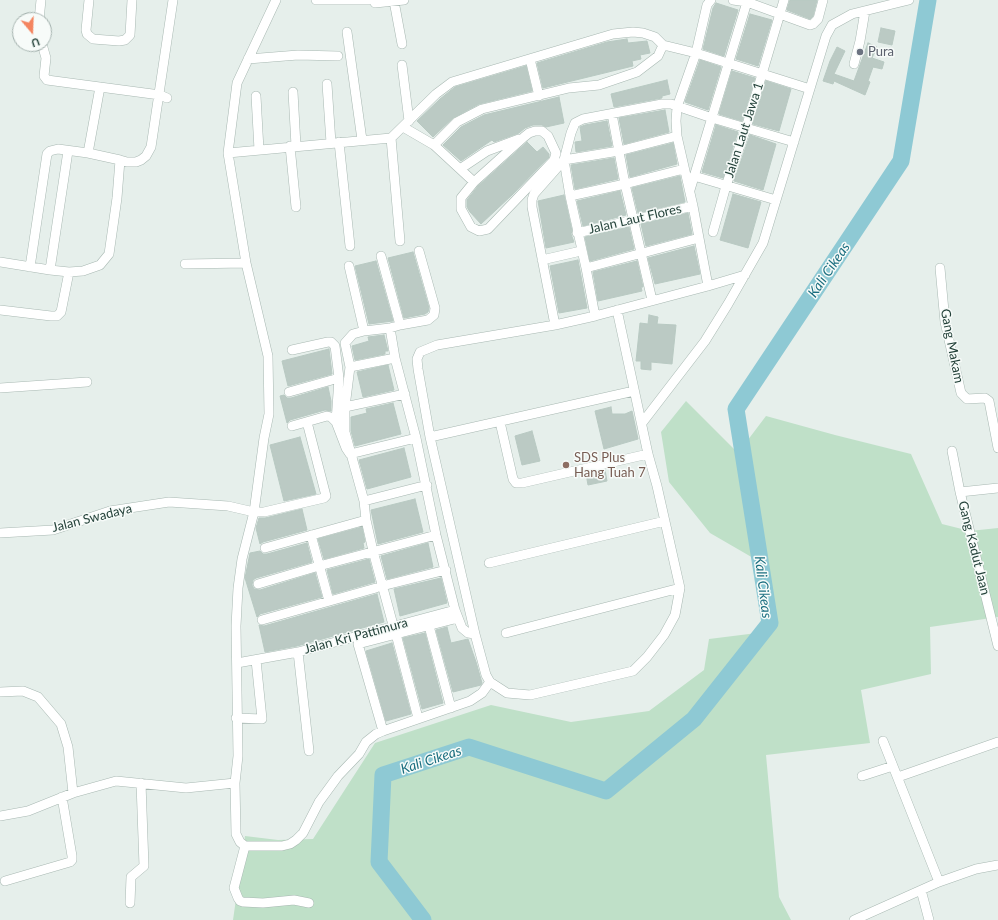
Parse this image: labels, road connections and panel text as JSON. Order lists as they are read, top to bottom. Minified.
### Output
{"streets":{"street":["Jalan Laut Jawa 1","Jalan Laut Flores","Gang Makam","Jalan Swadaya","Gang Kadut Jaan","Jalan Kri Pattimura"]},"water":["Kali Cikeas"],"places":["Pura","SDS Plus Hang Tuah 7"],"north":"bottom"}
